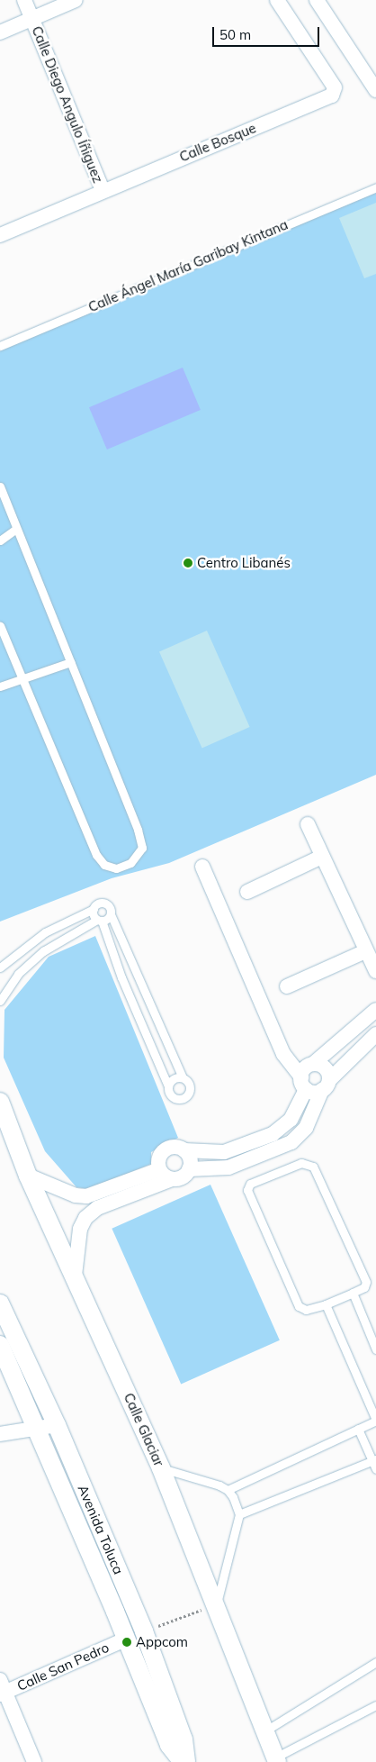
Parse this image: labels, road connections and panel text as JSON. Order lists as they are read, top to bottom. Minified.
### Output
{"streets":{"street":["Calle Diego Angulo Íñiguez","Calle Bosque","Calle Glaciar","Avenida Toluca","Calle San Pedro"],"lane":["Calle Ángel María Garibay Kintana"]},"crossings":[["Calle Diego Angulo Íñiguez","Calle Bosque"],["Avenida Toluca","Calle San Pedro"]],"places":["Centro Libanés","Appcom"],"scale_bar":"50 m"}
